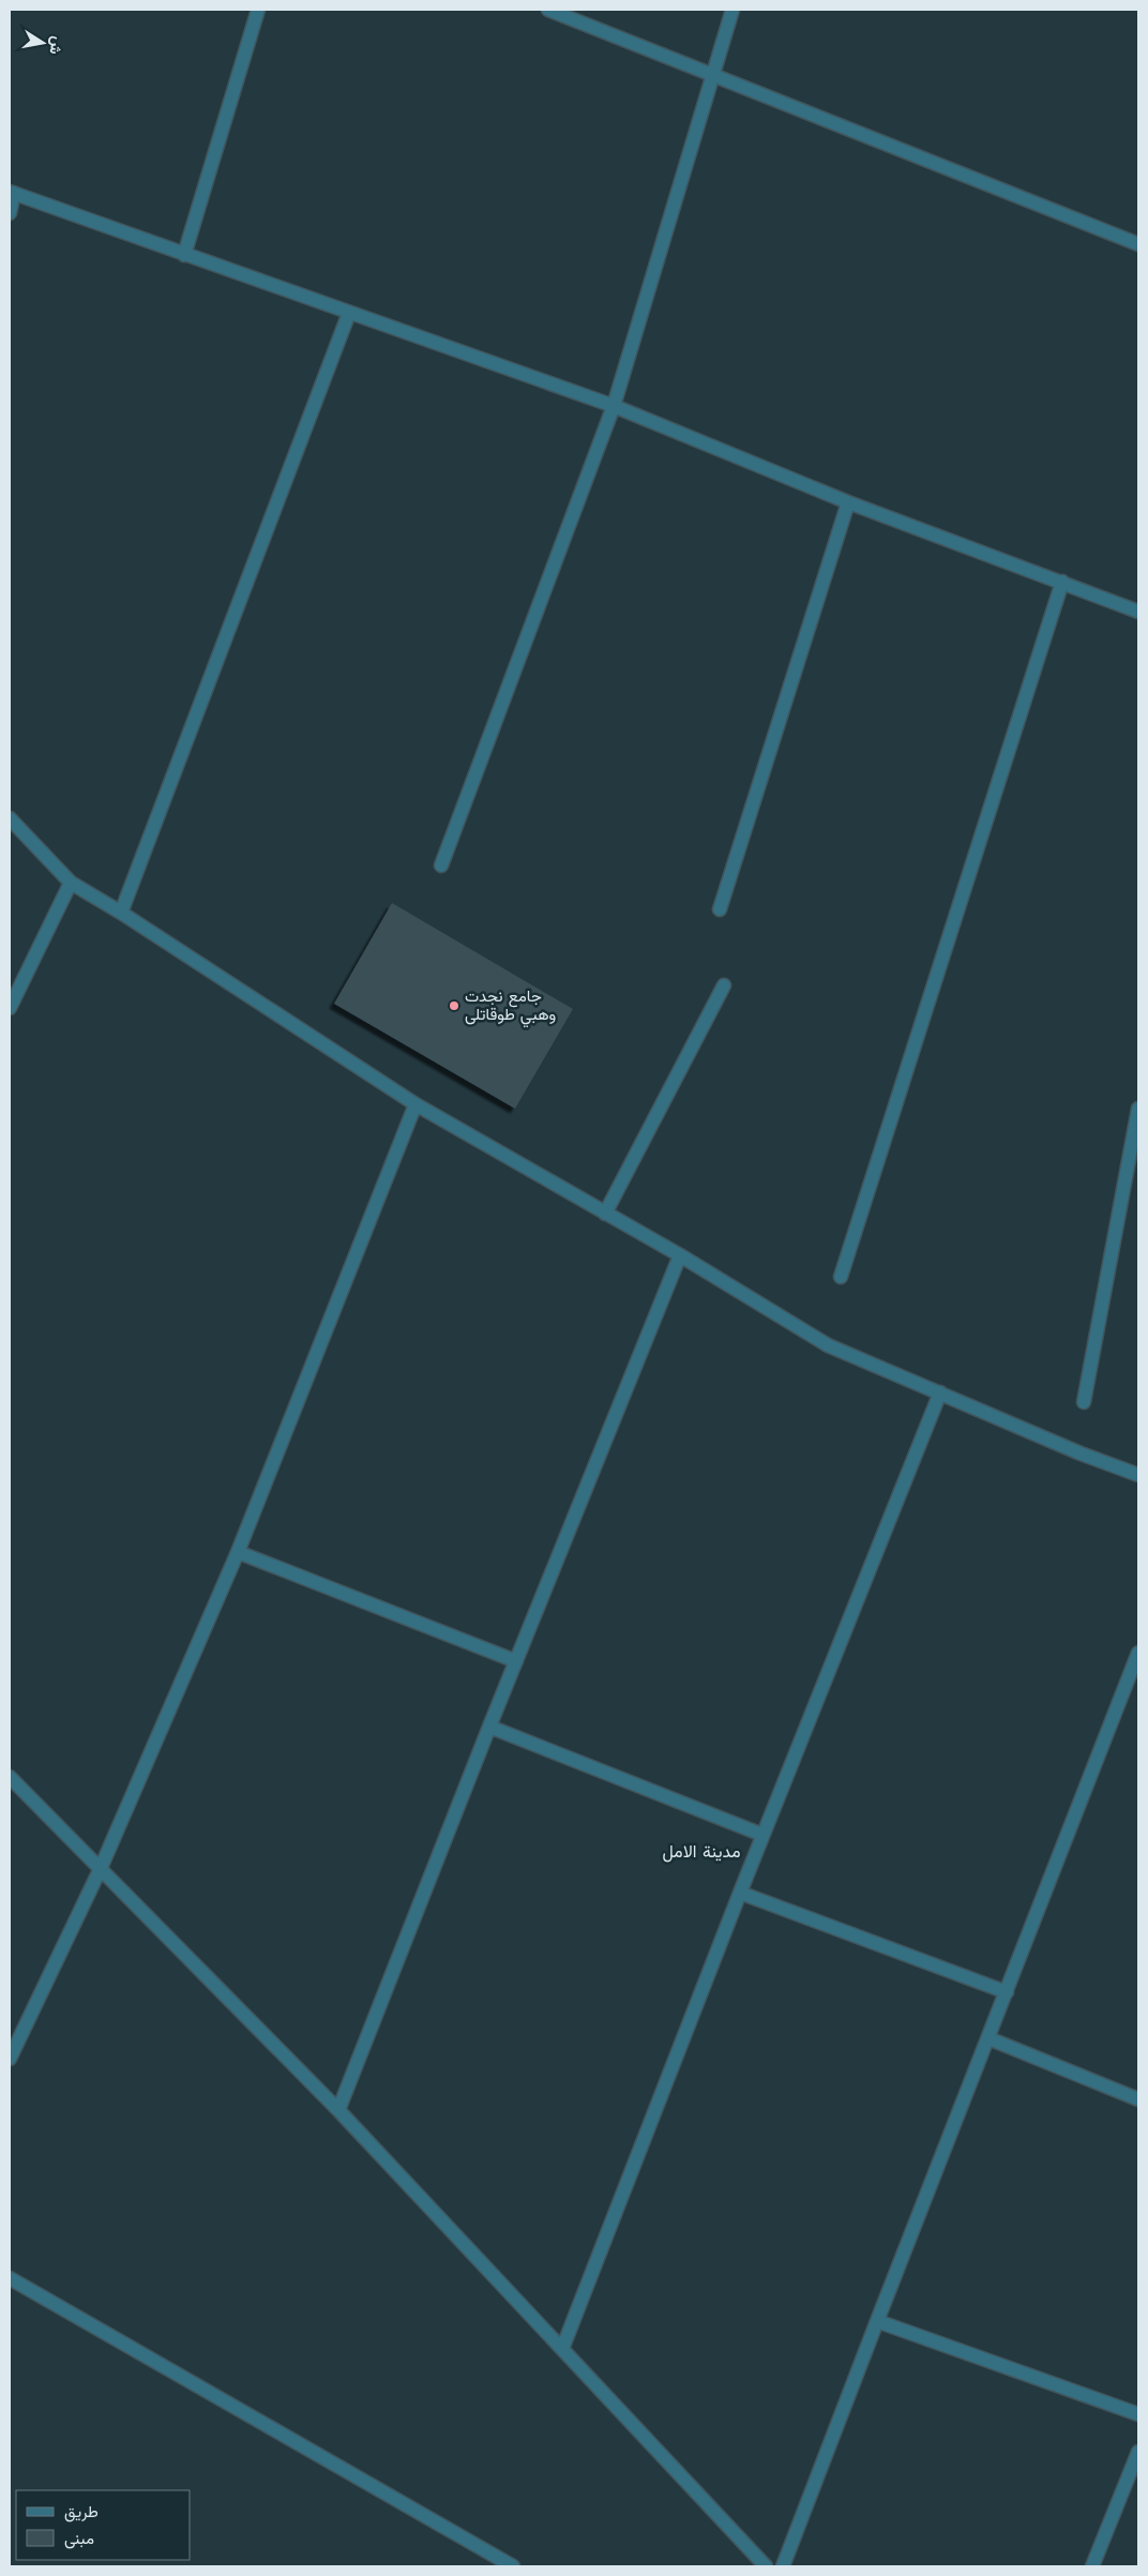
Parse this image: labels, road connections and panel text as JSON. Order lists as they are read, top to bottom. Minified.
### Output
{"districts":["مدينة الامل"],"places":["جامع نجدت وهبي طوقاتلى"],"legend":["طريق","مبنى"],"north":"right"}
